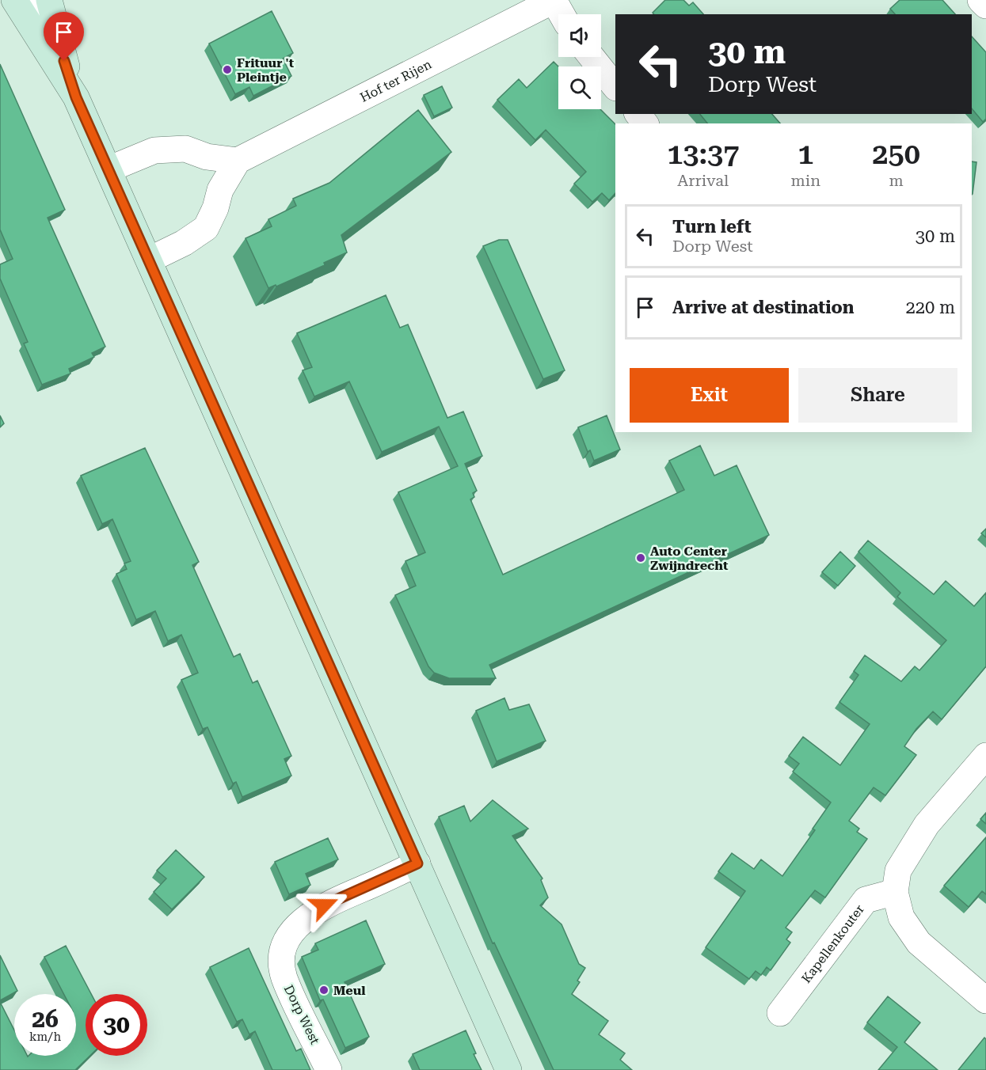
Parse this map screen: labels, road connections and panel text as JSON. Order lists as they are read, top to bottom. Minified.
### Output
{"streets":{"street":["Hof ter Rijen","Kapellenkouter","Dorp West"]},"places":["Frituur 't Pleintje","Auto Center Zwijndrecht","Meul"],"page":{"turn":["30 m","Dorp West"],"eta":["13:37","Arrival","1","min","250","m"],"list":[{"name":"Turn left","note":"Dorp West","value":"30 m"},{"name":"Arrive at destination","value":"220 m"}],"buttons":["Exit","Share"],"speed":"26 km/h","limit":"30"}}
